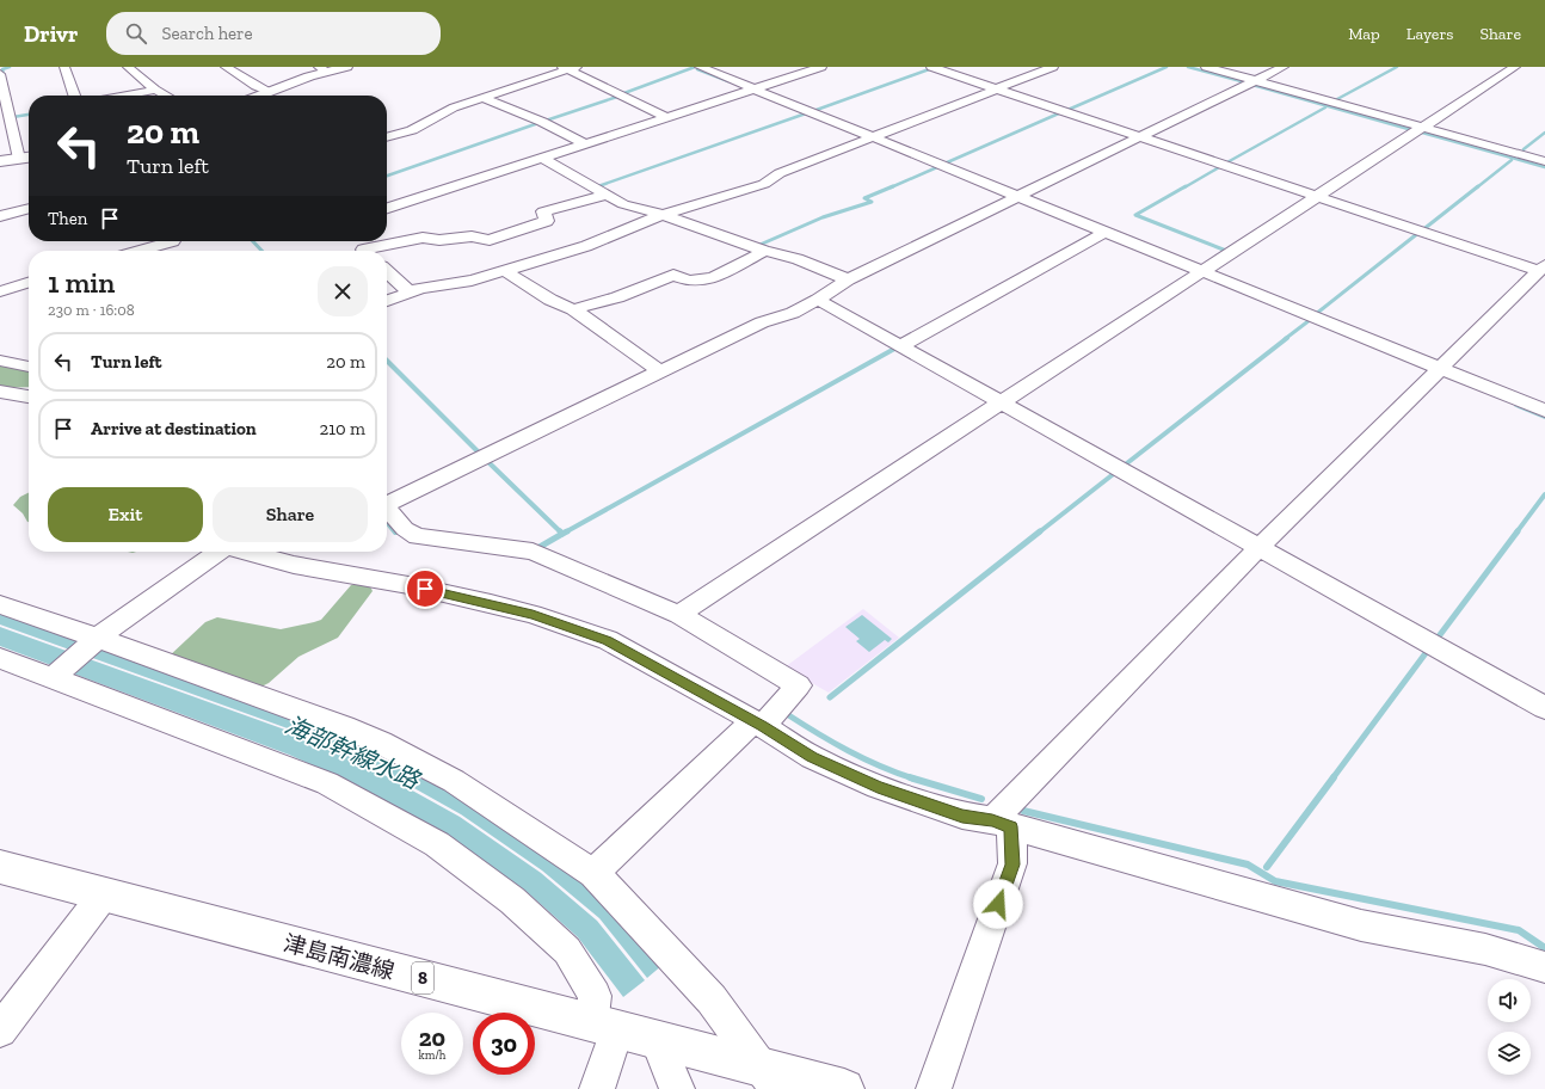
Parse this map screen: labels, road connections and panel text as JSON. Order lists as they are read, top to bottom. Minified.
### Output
{"streets":{"main road":["津島南濃線","8"]},"water":["海部幹線水路"],"page":{"header":"Drivr","search":"Search here","nav":["Map","Layers","Share"],"turn":["20 m","Turn left"],"then":"Then","heading":["1 min","230 m · 16:08"],"list":[{"name":"Turn left","value":"20 m"},{"name":"Arrive at destination","value":"210 m"}],"buttons":["Exit","Share"],"speed":"20 km/h","limit":"30"}}
